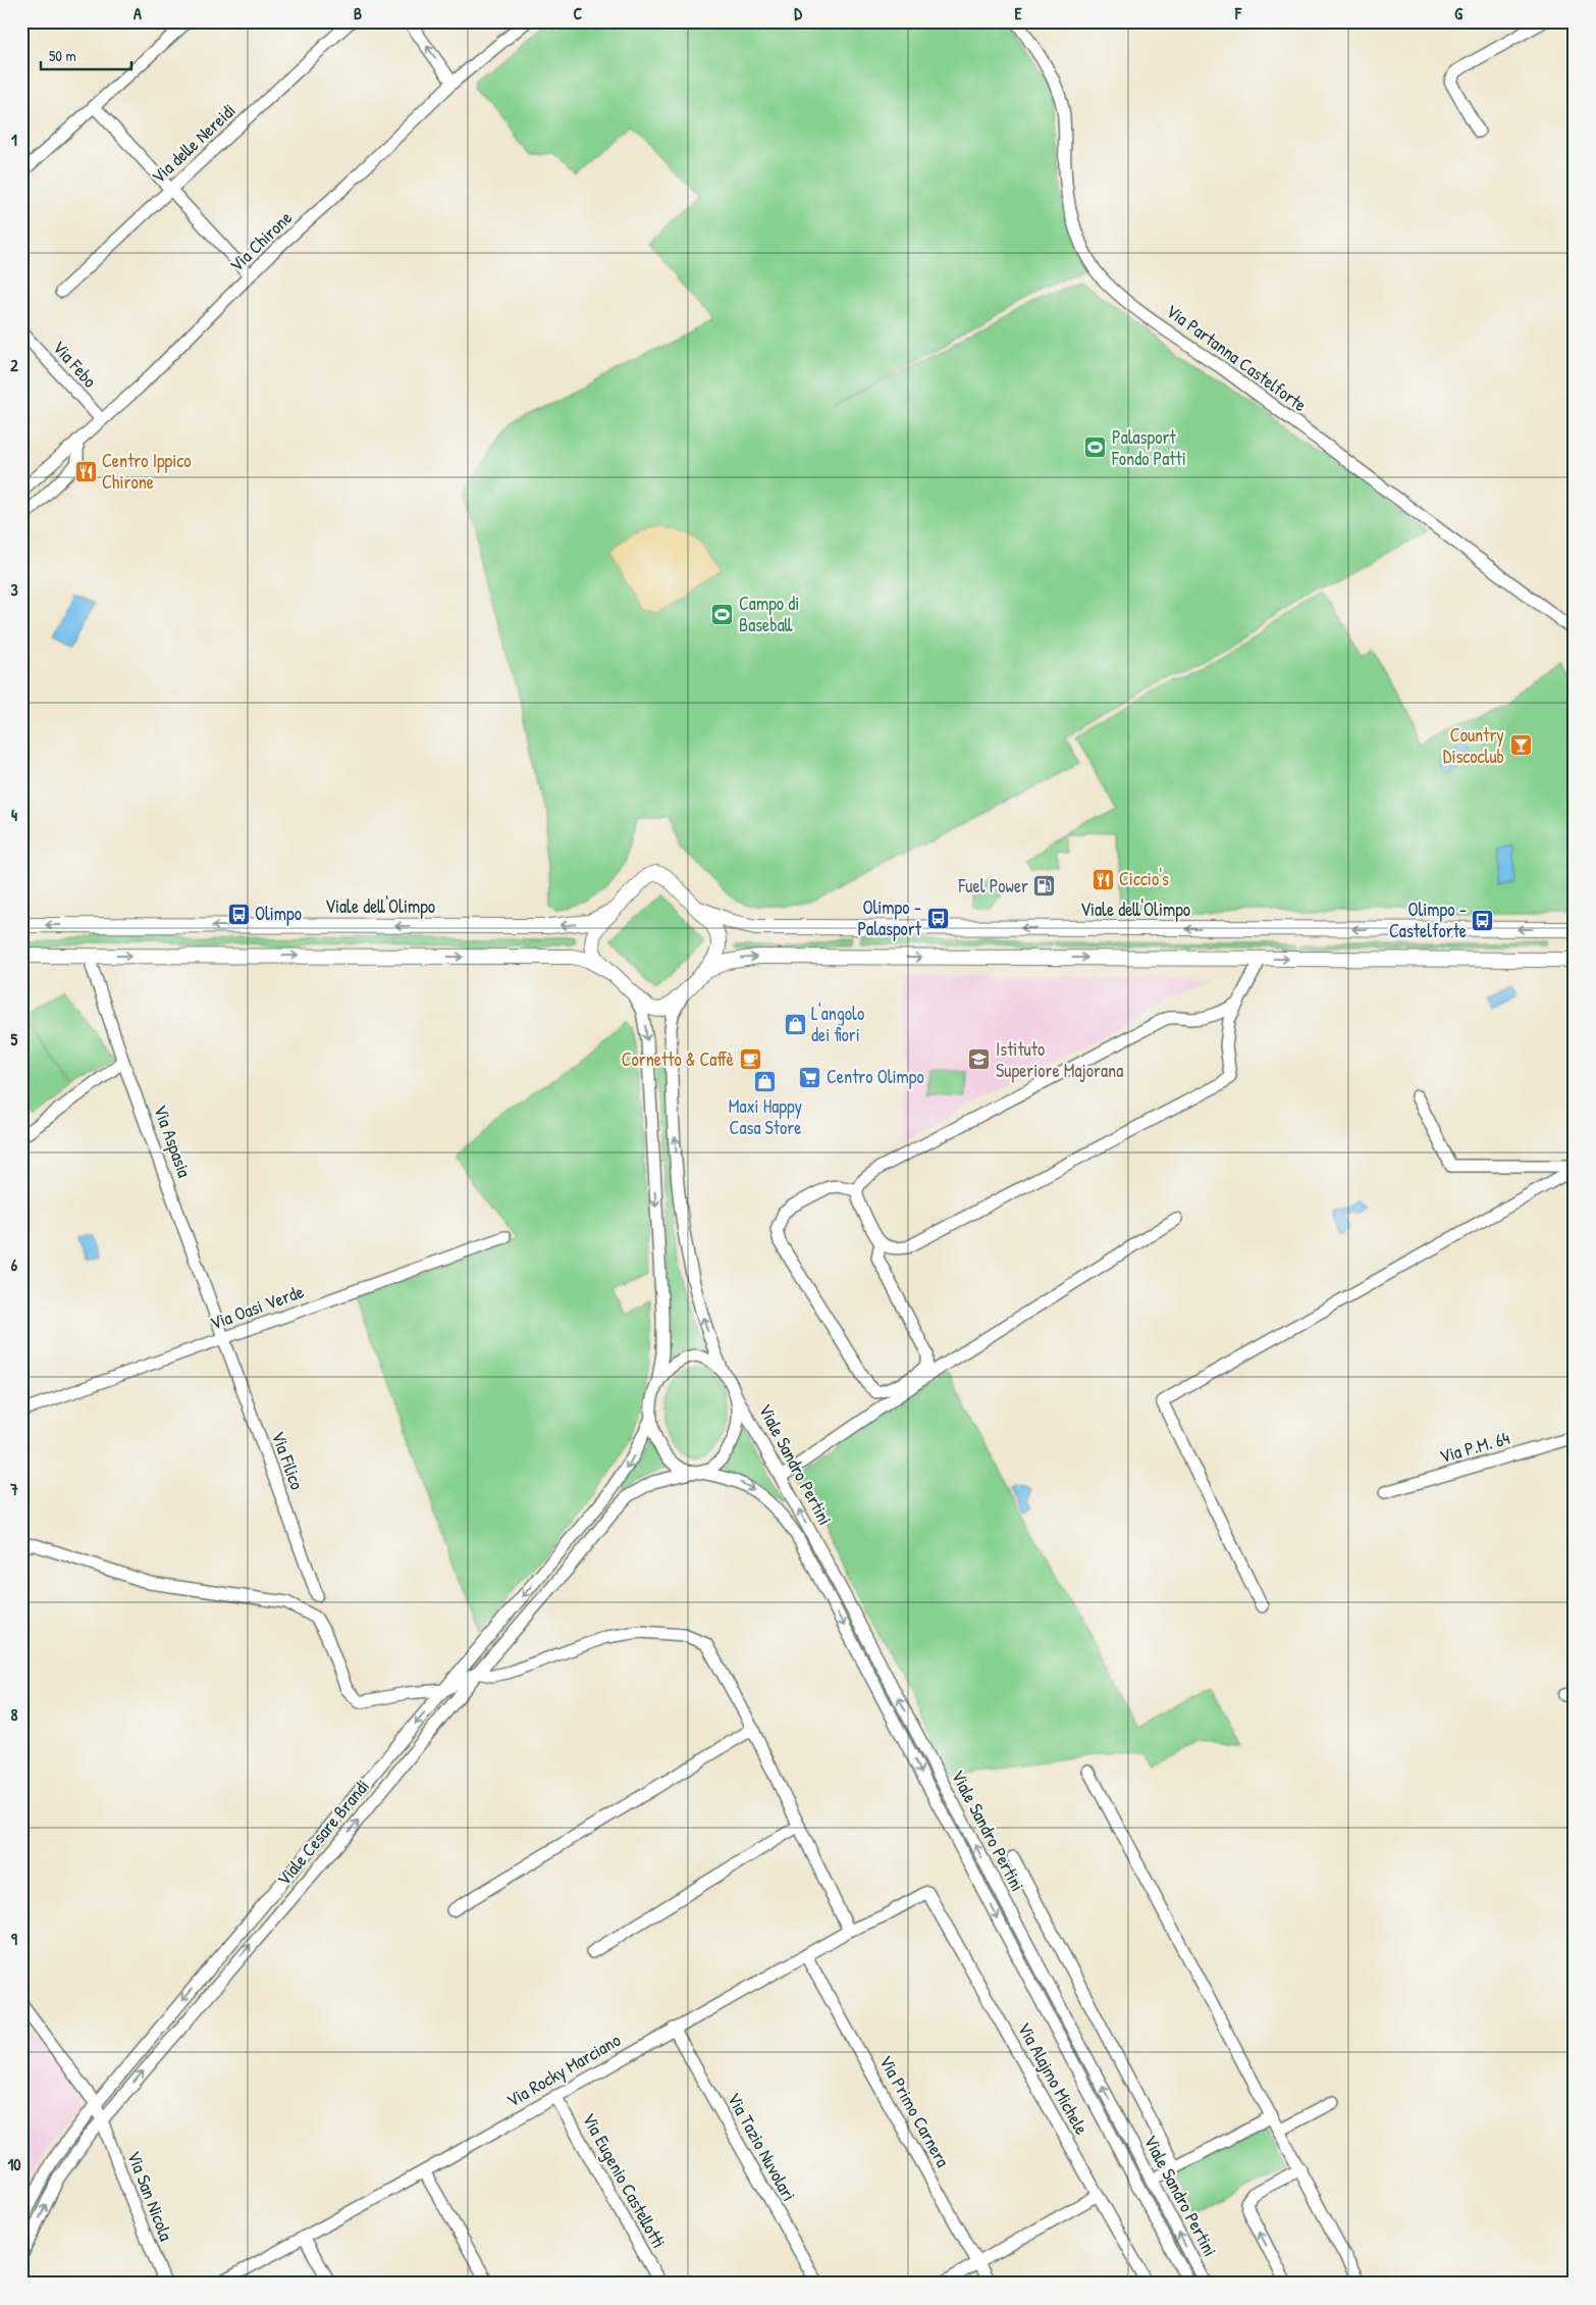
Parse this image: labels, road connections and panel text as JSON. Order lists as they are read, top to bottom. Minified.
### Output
{"streets":{"street":["Via delle Nereidi","Via Chirone","Via Partanna Castelforte","Via Febo","Viale dell'Olimpo","Via Aspasia","Via Oasi Verde","Via P.M. 64","Via Filico","Viale Sandro Pertini","Viale Cesare Brandi","Via Rocky Marciano","Via Alajmo Michele","Via Primo Carnera","Via Tazio Nuvolari","Via Eugenio Castellotti","Via San Nicola"]},"crossings":[["Via Chirone","Via Febo"],["Via Aspasia","Via Oasi Verde"],["Via Aspasia","Via Filico"],["Via Oasi Verde","Via Filico"],["Viale Sandro Pertini","Viale Cesare Brandi"],["Viale Cesare Brandi","Via San Nicola"],["Via Rocky Marciano","Via Alajmo Michele"],["Via Rocky Marciano","Via Primo Carnera"],["Via Rocky Marciano","Via Tazio Nuvolari"],["Via Rocky Marciano","Via Eugenio Castellotti"]],"places":{"sports":["Palasport Fondo Patti","Campo di Baseball"],"restaurant":["Centro Ippico Chirone","Ciccio's"],"bar":["Country Discoclub"],"fuel station":["Fuel Power"],"bus stop":["Olimpo","Olimpo - Palasport","Olimpo - Castelforte"],"shop":["L'angolo dei fiori","Maxi Happy Casa Store"],"cafe":["Cornetto & Caffè"],"school or university":["Istituto Superiore Majorana"],"supermarket":["Centro Olimpo"]},"scale_bar":"50 m","grid":{"columns":["A","B","C","D","E","F","G"],"rows":["1","2","3","4","5","6","7","8","9","10"]}}
